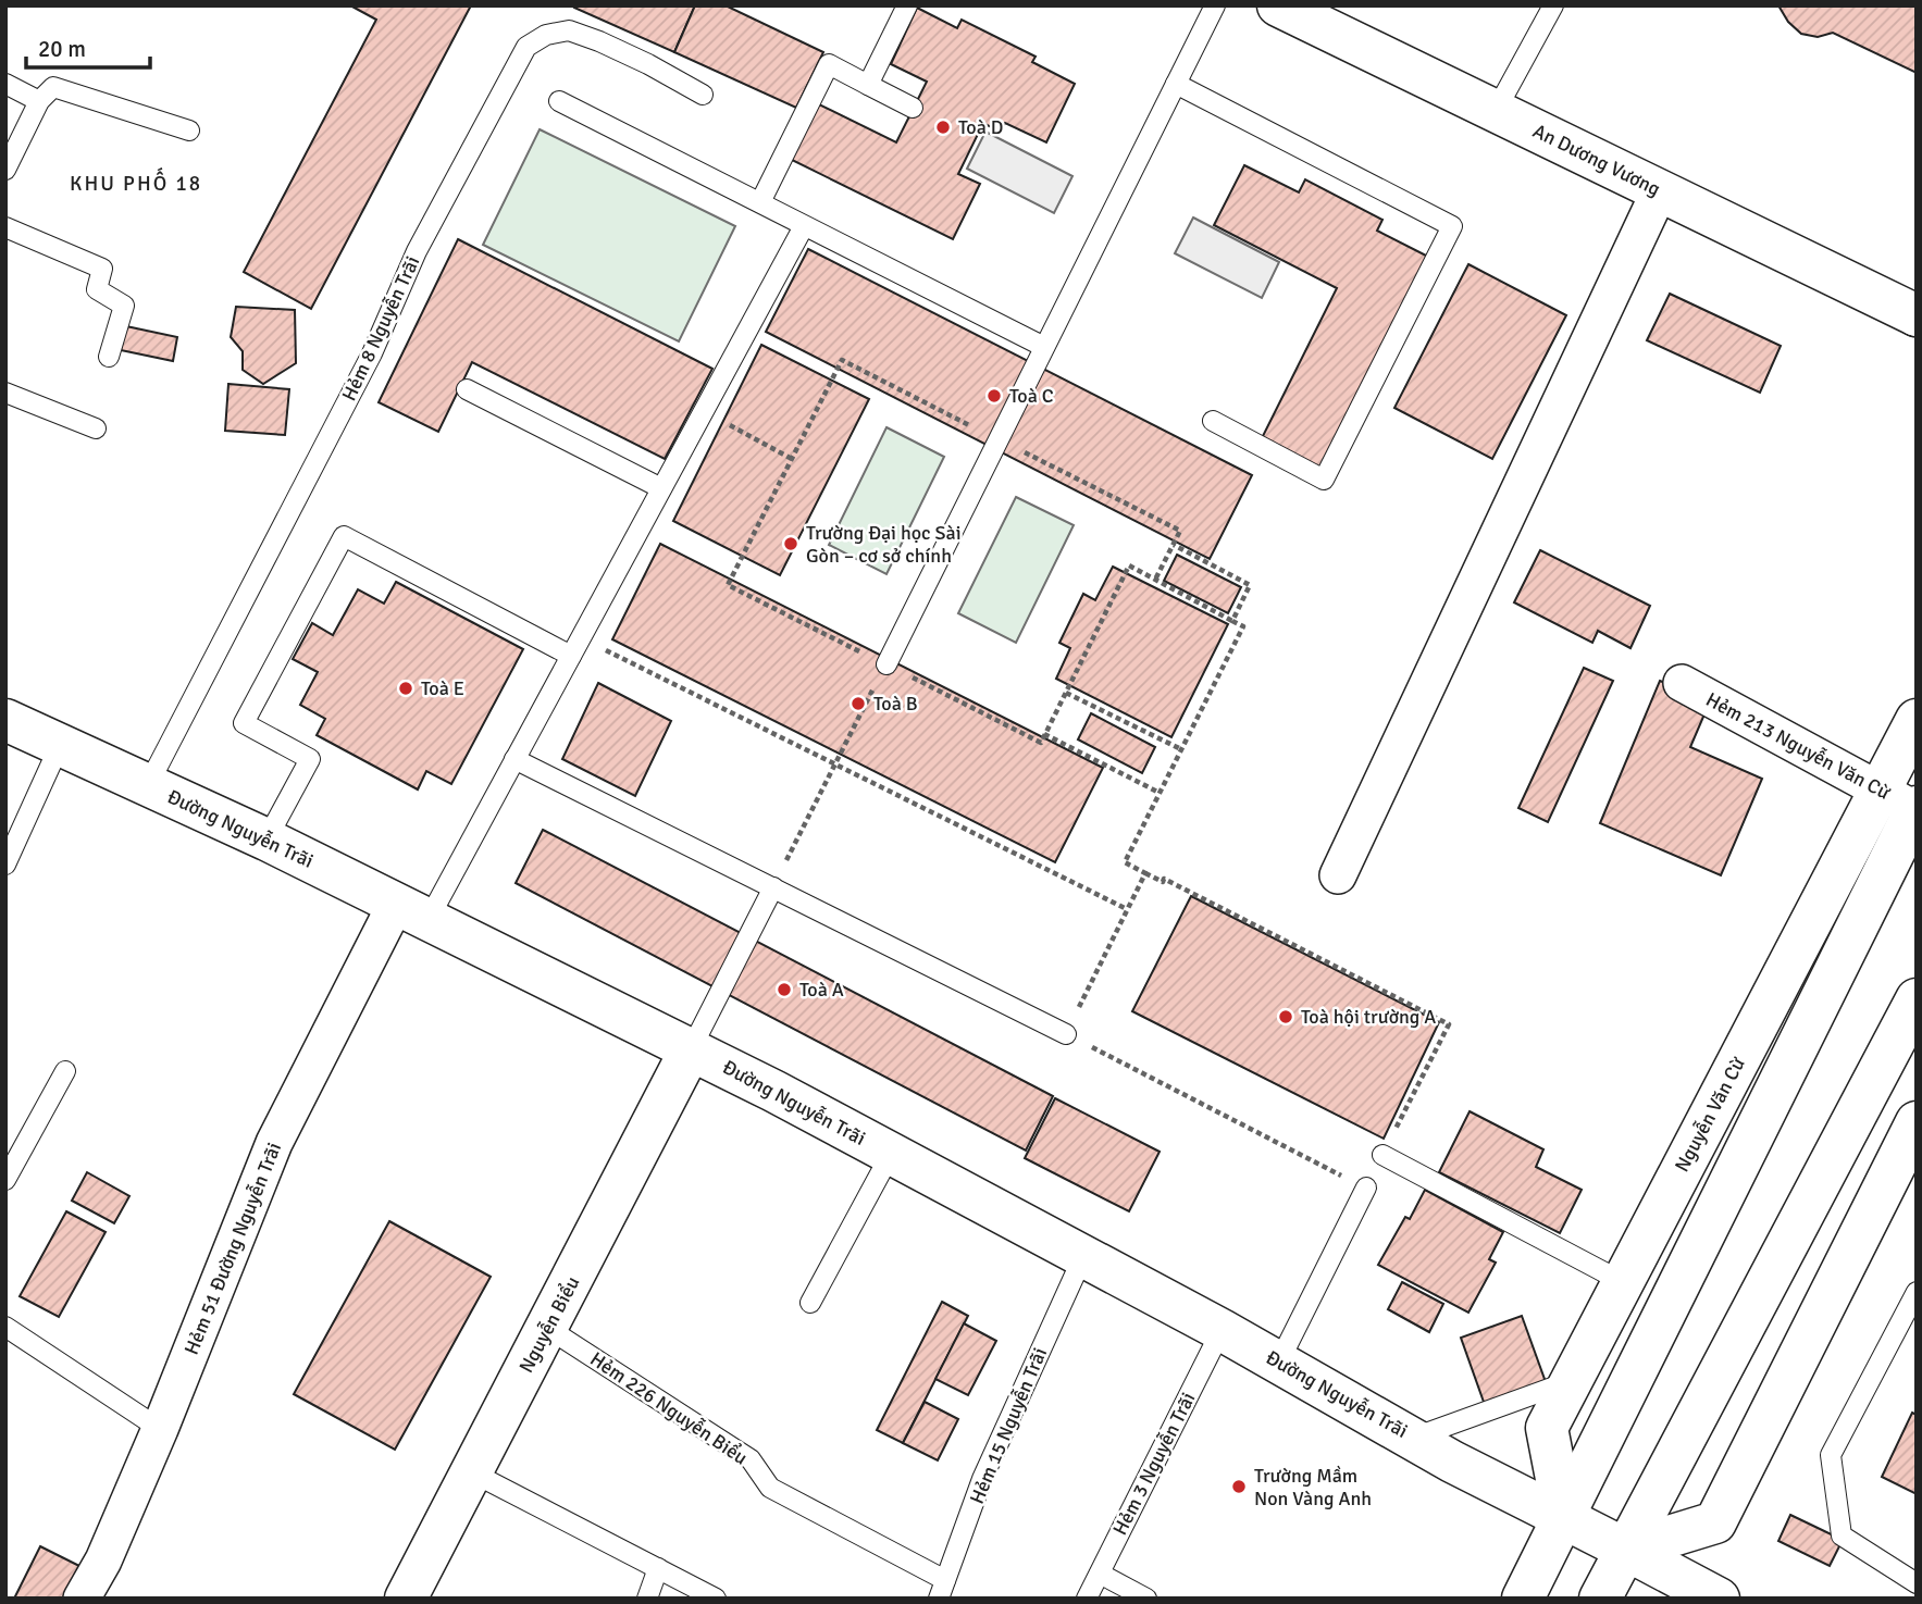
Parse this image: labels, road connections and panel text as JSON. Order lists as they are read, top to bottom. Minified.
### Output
{"streets":{"main road":["An Dương Vương","Đường Nguyễn Trãi","Nguyễn Văn Cừ","Nguyễn Biểu"],"street":["Hẻm 213 Nguyễn Văn Cừ","Hẻm 51 Đường Nguyễn Trãi"],"lane":["Hẻm 8 Nguyễn Trãi","Hẻm 226 Nguyễn Biểu","Hẻm 15 Nguyễn Trãi","Hẻm 3 Nguyễn Trãi"]},"crossings":[["Hẻm 8 Nguyễn Trãi","Đường Nguyễn Trãi"],["Hẻm 213 Nguyễn Văn Cừ","Nguyễn Văn Cừ"],["Đường Nguyễn Trãi","Nguyễn Văn Cừ"],["Đường Nguyễn Trãi","Hẻm 51 Đường Nguyễn Trãi"],["Đường Nguyễn Trãi","Nguyễn Biểu"],["Đường Nguyễn Trãi","Hẻm 15 Nguyễn Trãi"],["Đường Nguyễn Trãi","Hẻm 3 Nguyễn Trãi"],["Nguyễn Biểu","Hẻm 226 Nguyễn Biểu"],["Hẻm 226 Nguyễn Biểu","Hẻm 15 Nguyễn Trãi"]],"districts":["KHU PHỐ 18"],"places":["Toà D","Toà C","Trường Đại học Sài Gòn – cơ sở chính","Toà E","Toà B","Toà A","Toà hội trường A","Trường Mầm Non Vàng Anh"],"scale_bar":"20 m"}
